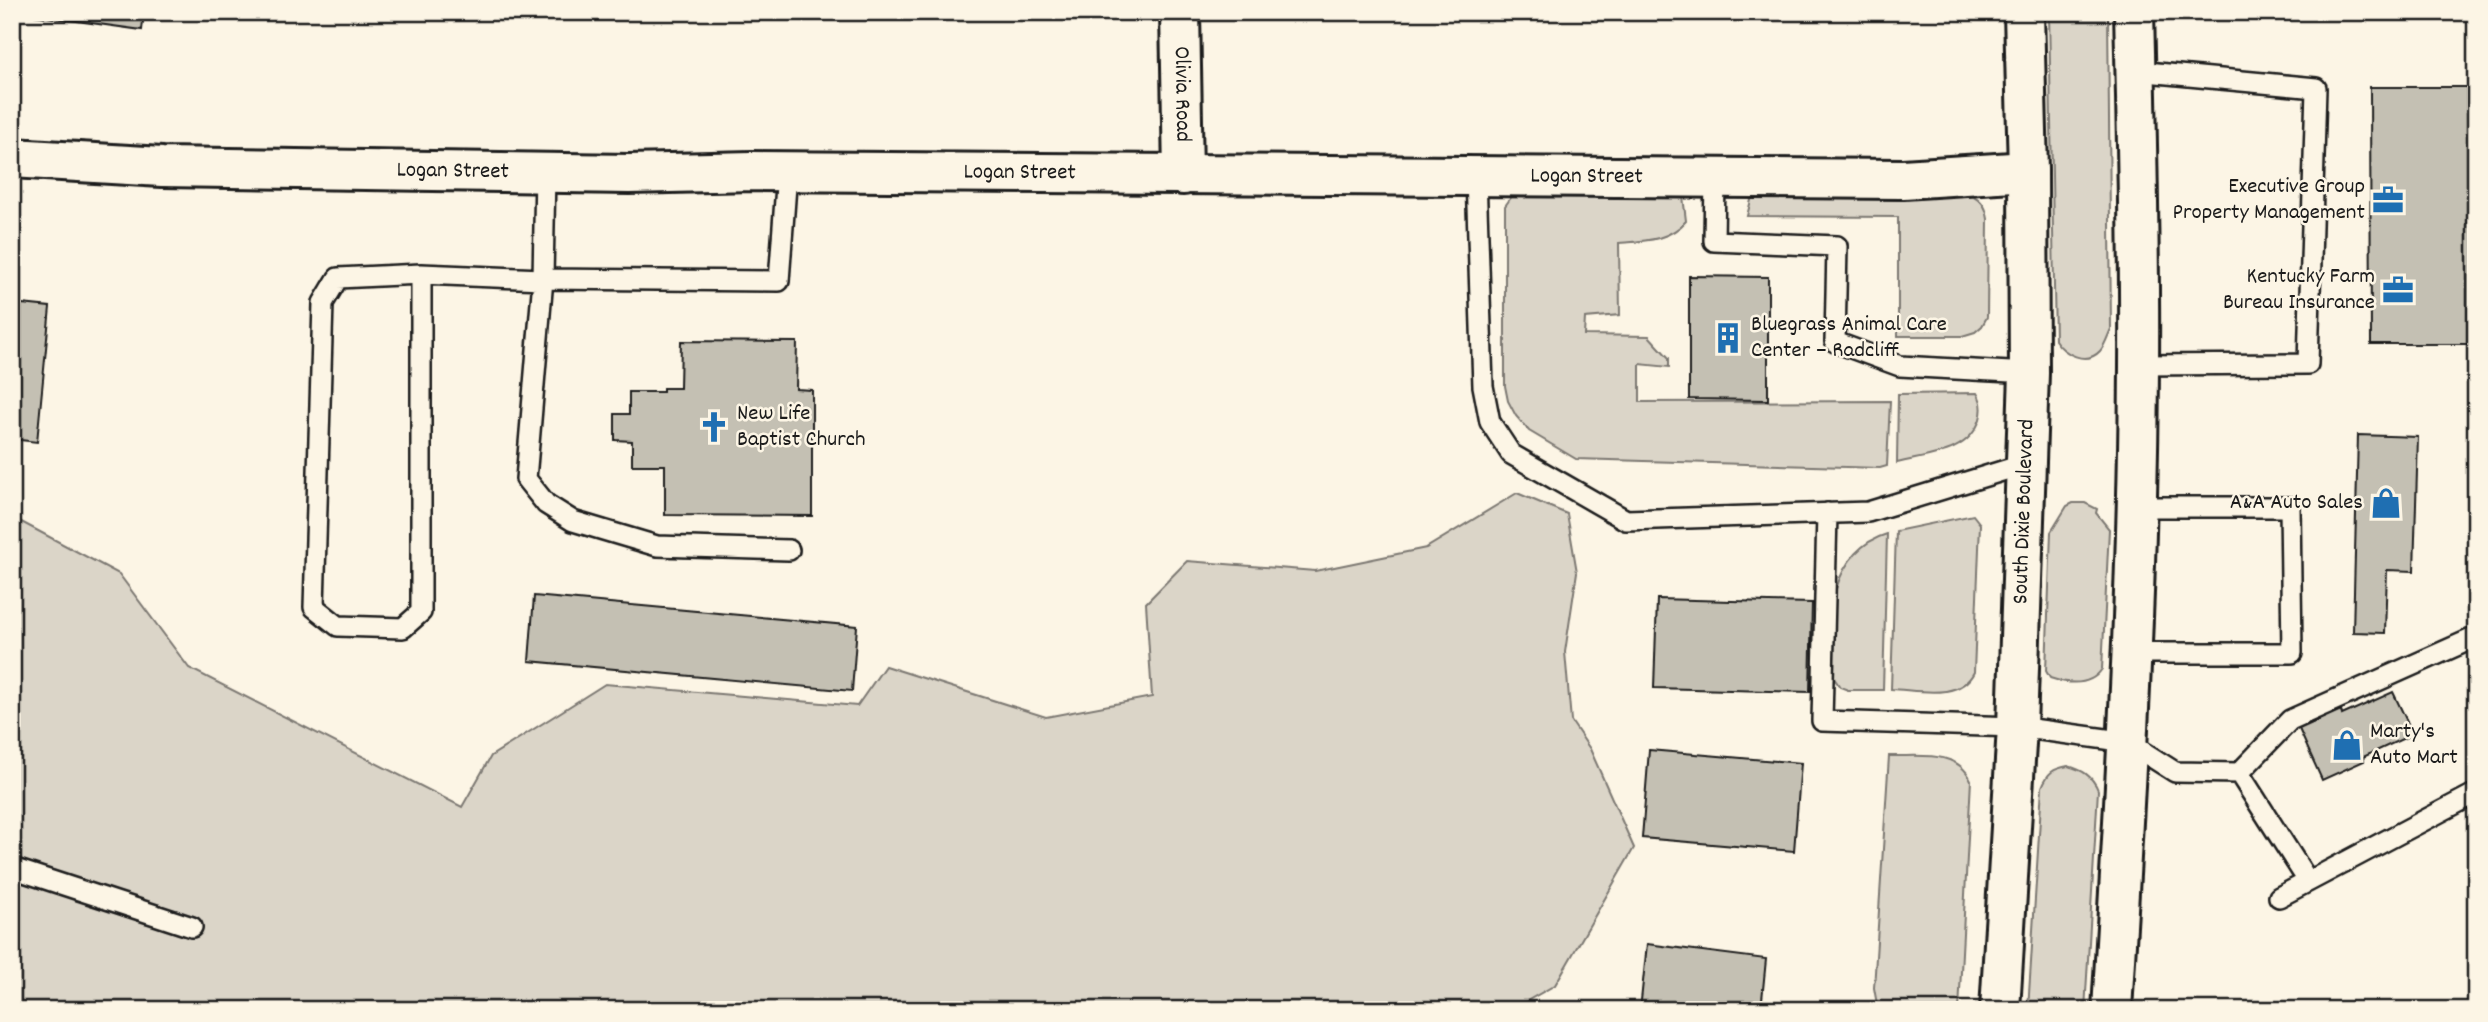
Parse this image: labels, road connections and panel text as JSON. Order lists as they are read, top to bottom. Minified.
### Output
{"streets":{"main road":["Olivia Road","Logan Street","South Dixie Boulevard"]},"crossings":[["Olivia Road","Logan Street"],["Logan Street","South Dixie Boulevard"]],"places":{"office":["Executive Group Property Management","Kentucky Farm Bureau Insurance"],"building":["Bluegrass Animal Care Center – Radcliff"],"church":["New Life Baptist Church"],"shop":["A&A Auto Sales","Marty's Auto Mart"]}}
